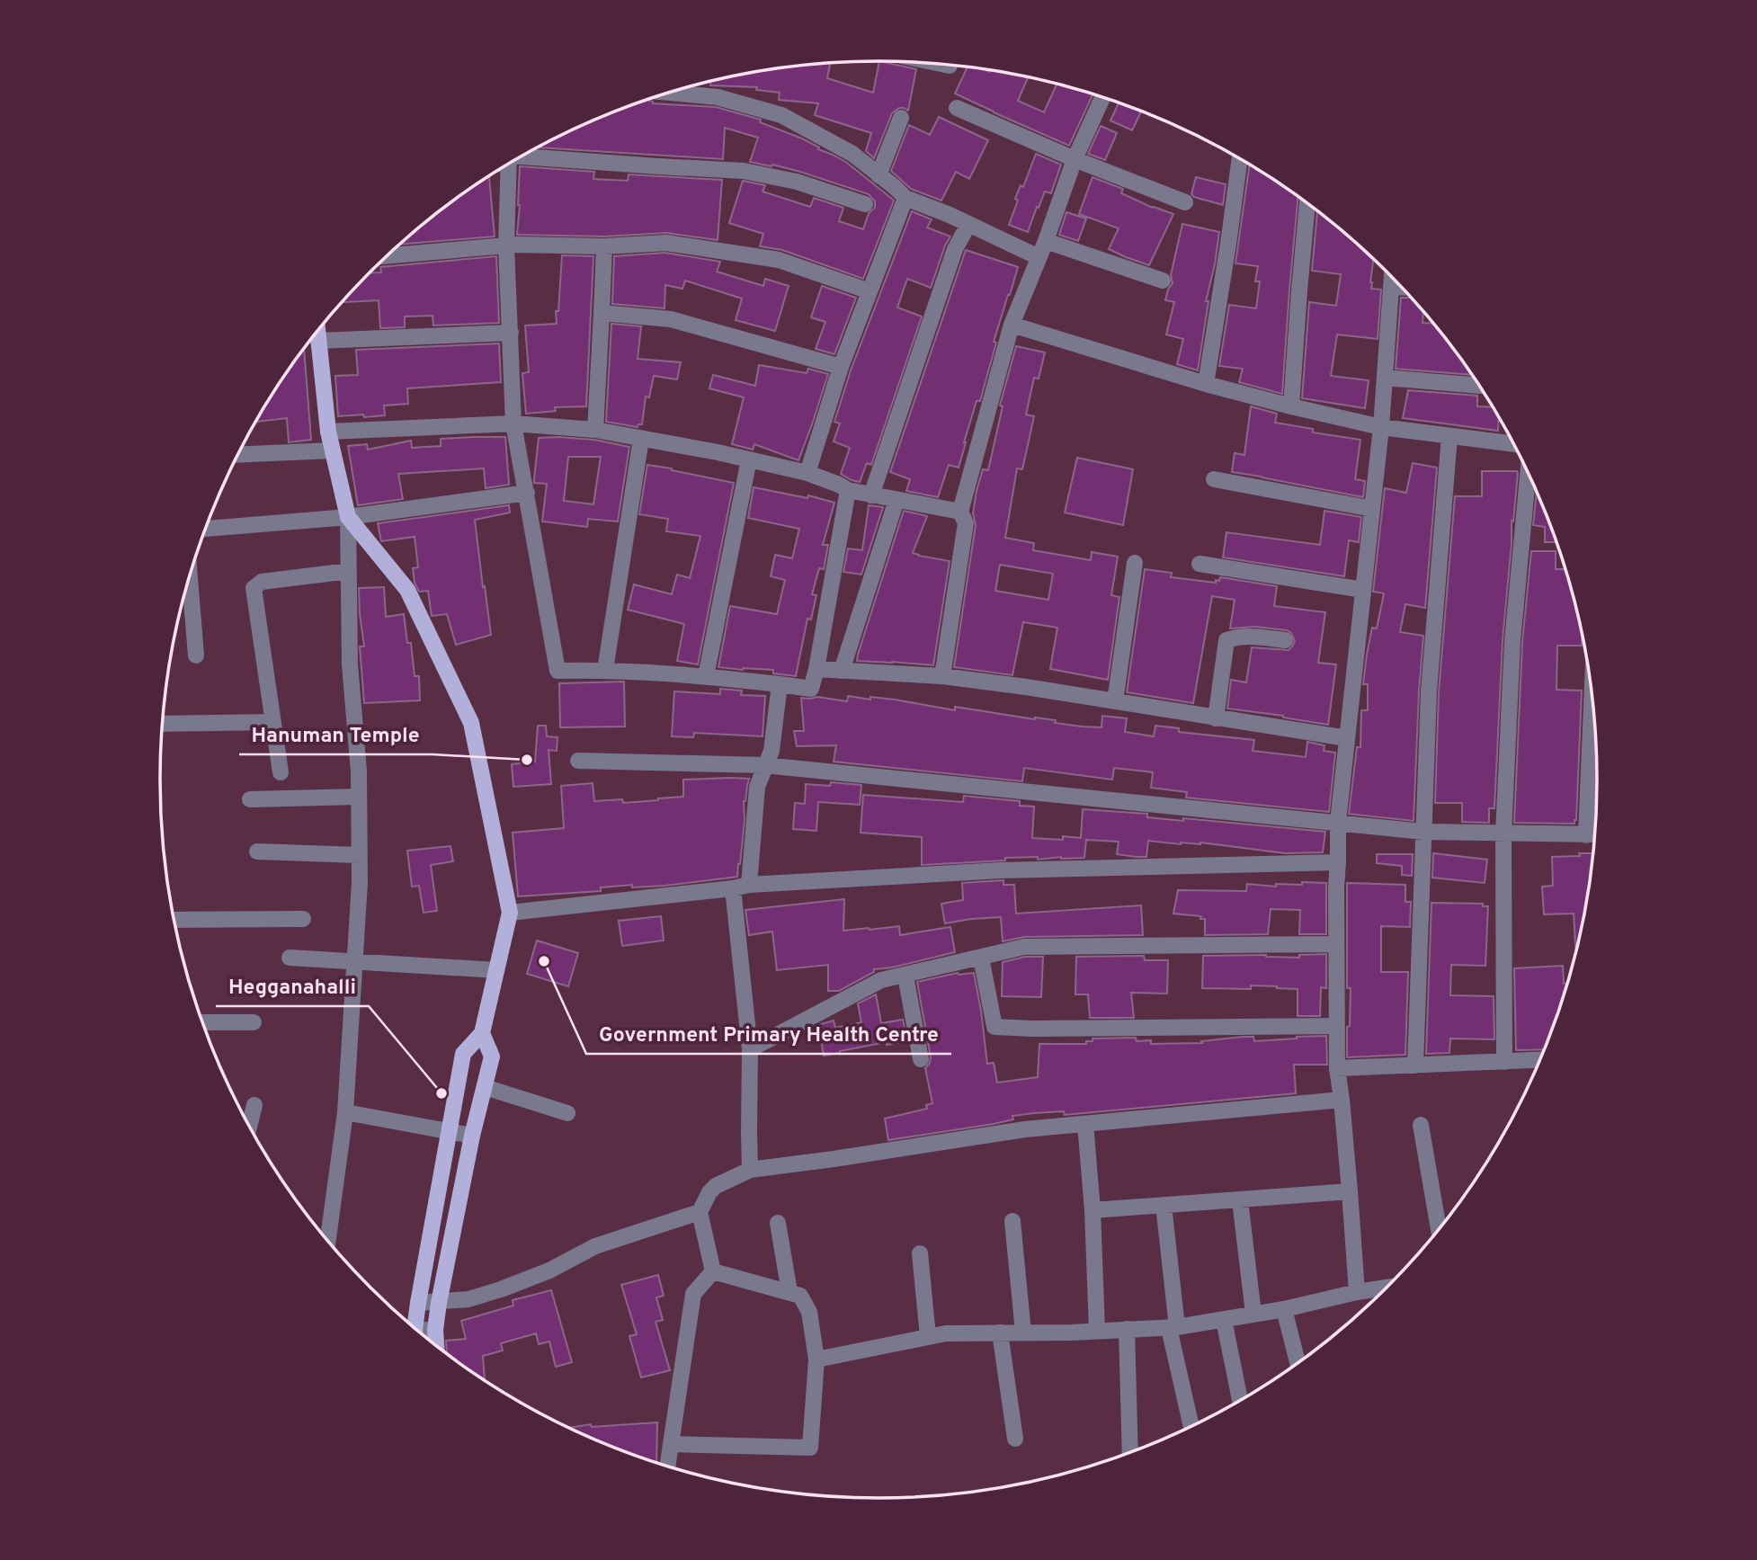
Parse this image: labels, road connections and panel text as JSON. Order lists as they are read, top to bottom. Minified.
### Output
{"places":["Hanuman Temple","Government Primary Health Centre","Hegganahalli"]}
